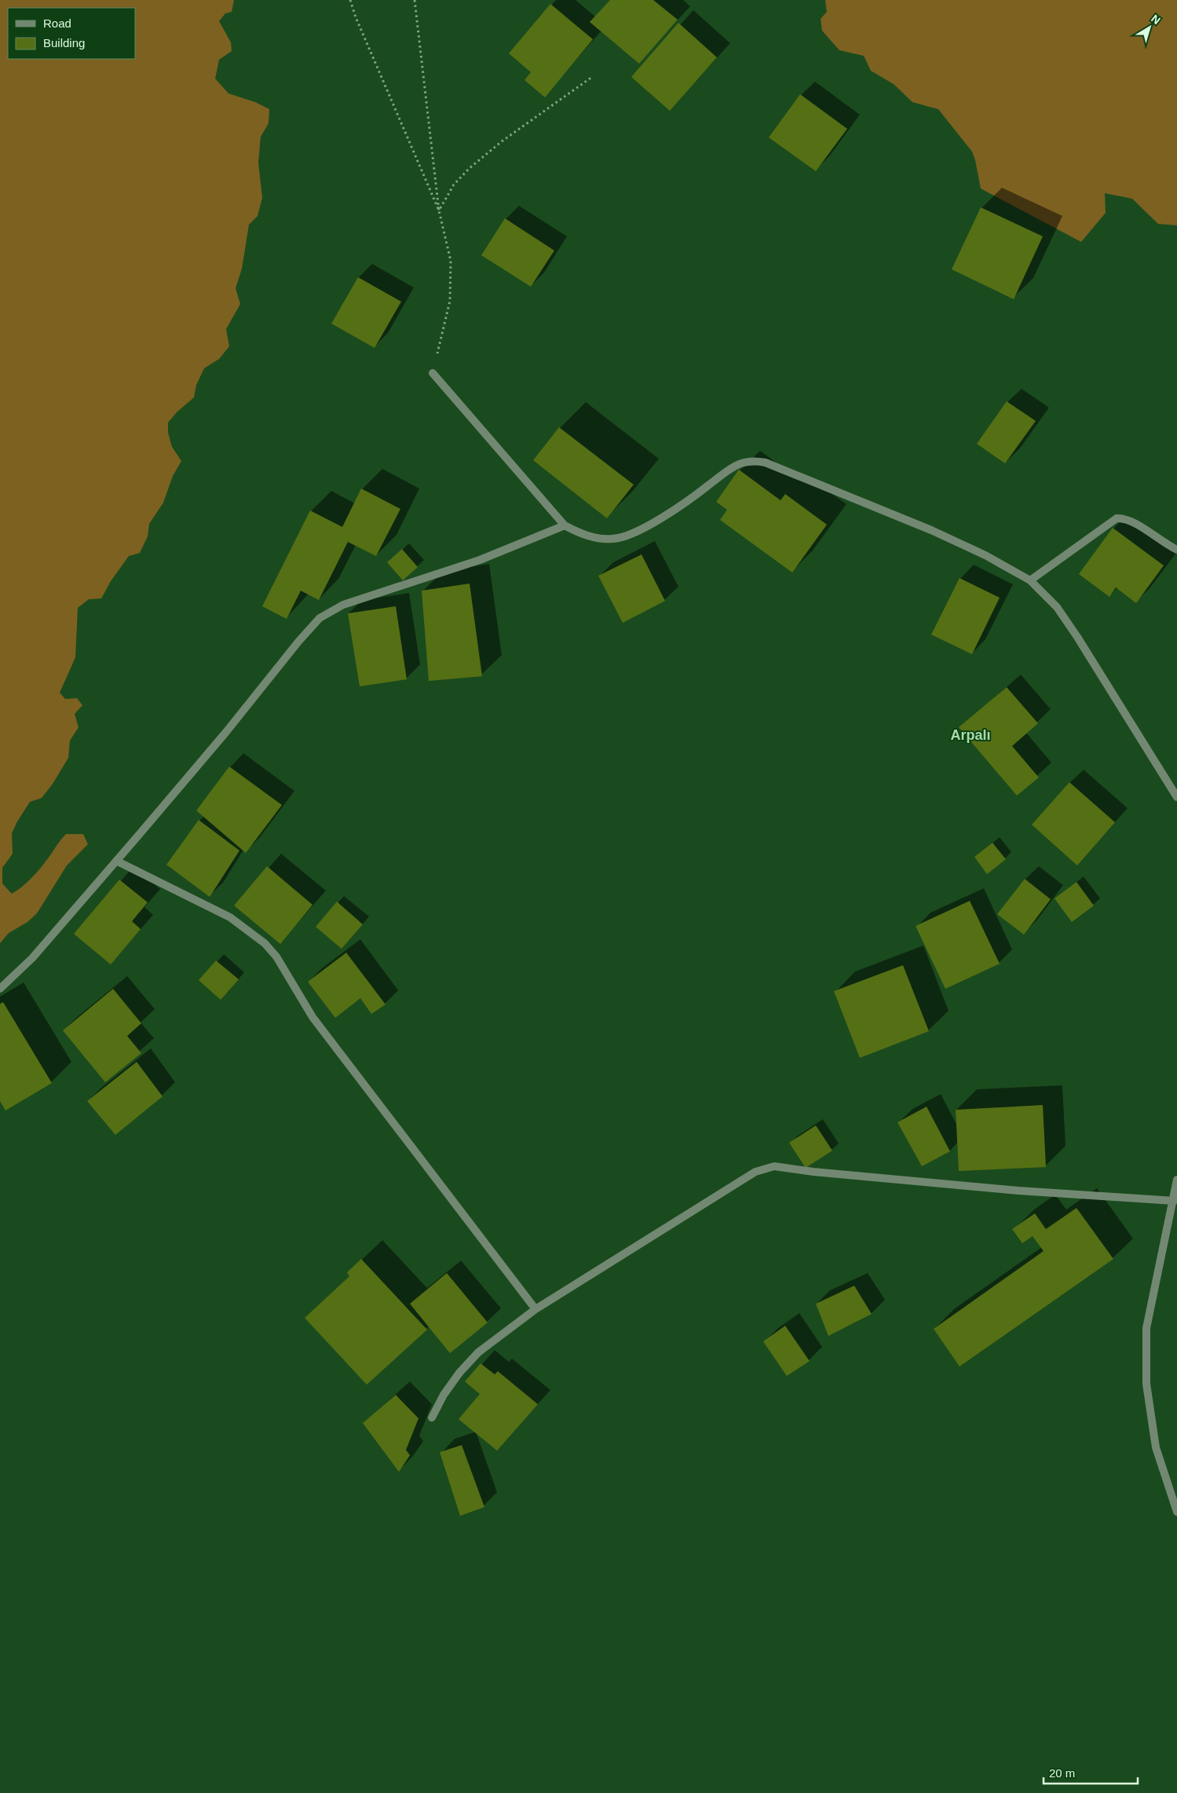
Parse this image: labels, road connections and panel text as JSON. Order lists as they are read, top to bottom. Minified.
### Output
{"districts":["Arpalı"],"legend":["Road","Building"],"scale_bar":"20 m","north":"top right"}
